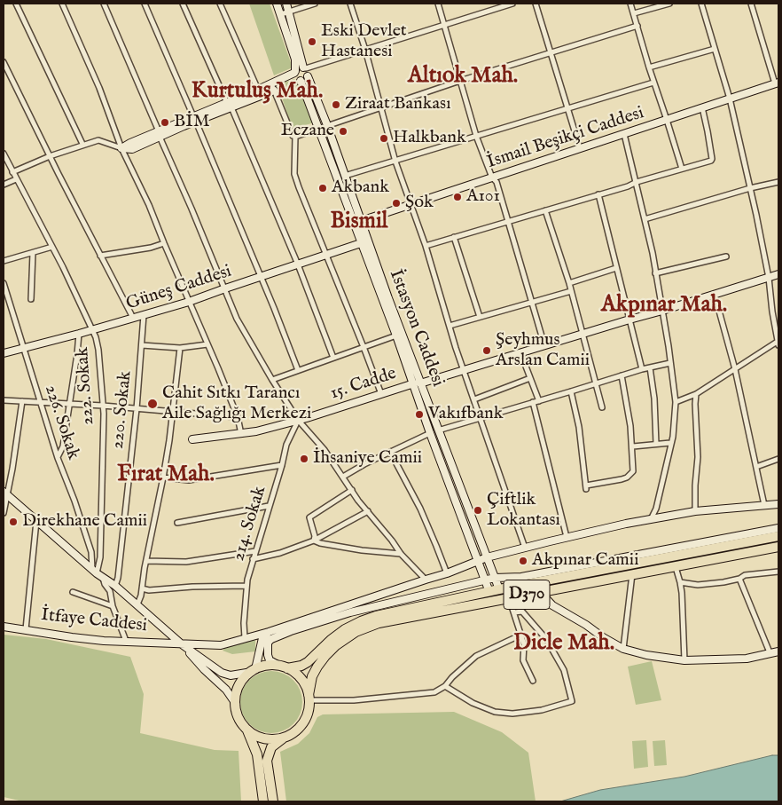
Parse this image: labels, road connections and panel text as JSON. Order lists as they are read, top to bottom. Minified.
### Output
{"streets":{"highway":["D370"],"street":["İsmail Beşikçi Caddesi","Güneş Caddesi","İstasyon Caddesi","15. Cadde","222. Sokak","220. Sokak","226. Sokak","214. Sokak","İtfaye Caddesi"]},"crossings":[["İsmail Beşikçi Caddesi","İstasyon Caddesi"],["Güneş Caddesi","İstasyon Caddesi"],["Güneş Caddesi","222. Sokak"],["Güneş Caddesi","220. Sokak"],["Güneş Caddesi","226. Sokak"],["İstasyon Caddesi","15. Cadde"],["İstasyon Caddesi","D370"],["İstasyon Caddesi","İtfaye Caddesi"],["15. Cadde","214. Sokak"],["222. Sokak","226. Sokak"],["226. Sokak","İtfaye Caddesi"],["214. Sokak","İtfaye Caddesi"]],"districts":["Altıok Mah.","Kurtuluş Mah.","Bismil","Akpınar Mah.","Fırat Mah.","Dicle Mah."],"places":["Eski Devlet Hastanesi","Ziraat Bankası","BİM","Eczane","Halkbank","Akbank","A101","Şok","Şeyhmus Arslan Camii","Cahit Sıtkı Tarancı Aile Sağlığı Merkezi","Vakıfbank","İhsaniye Camii","Çiftlik Lokantası","Direkhane Camii","Akpınar Camii"]}
